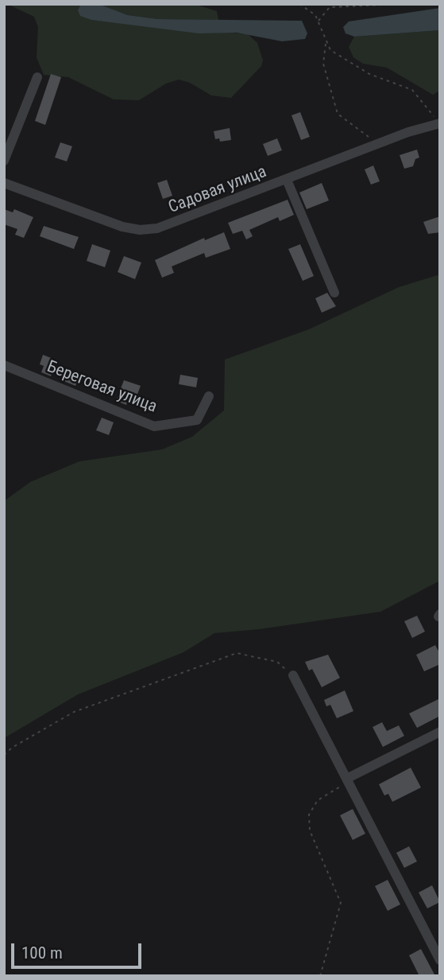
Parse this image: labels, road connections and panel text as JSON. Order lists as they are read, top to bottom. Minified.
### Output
{"streets":{"street":["Садовая улица","Береговая улица"]},"scale_bar":"100 m"}
